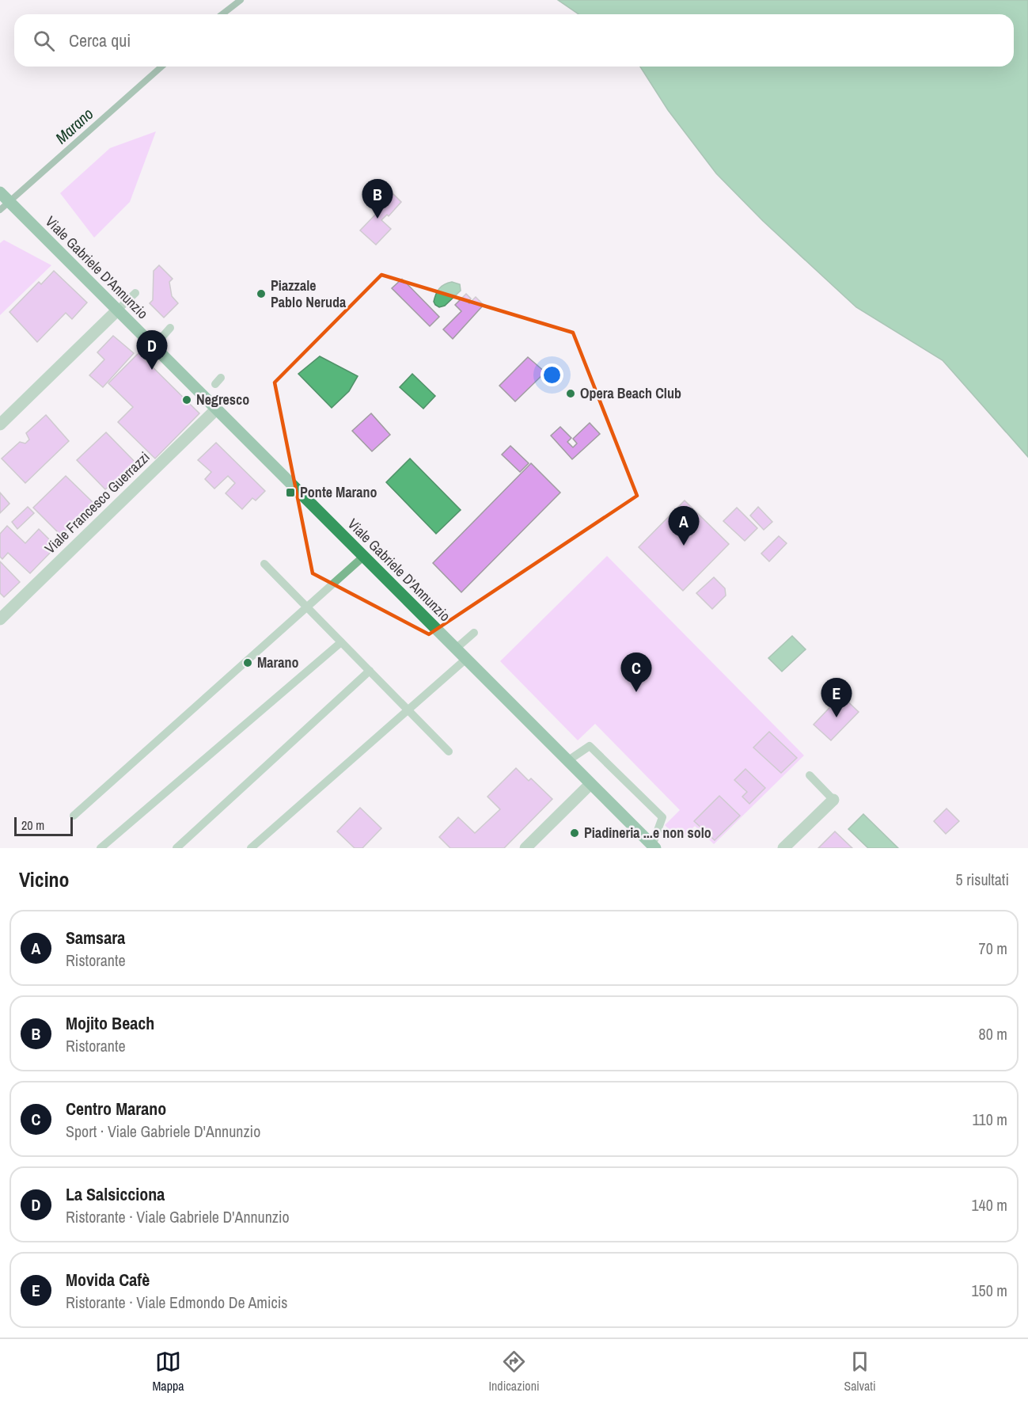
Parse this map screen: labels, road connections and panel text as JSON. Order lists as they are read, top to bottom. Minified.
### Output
{"streets":{"street":["Viale Gabriele D'Annunzio","Viale Francesco Guerrazzi"]},"crossings":[["Viale Gabriele D'Annunzio","Viale Francesco Guerrazzi"]],"water":["Marano"],"places":{"other":["Piazzale Pablo Neruda","Opera Beach Club","Negresco","Marano","Piadineria ...e non solo"],"transit":["Ponte Marano"]},"scale_bar":"20 m","page":{"search":"Cerca qui","pins":["B","D","A","C","E"],"scale":"20 m","heading":["Vicino","5 risultati"],"list":[{"mark":"A","name":"Samsara","note":"Ristorante","value":"70 m"},{"mark":"B","name":"Mojito Beach","note":"Ristorante","value":"80 m"},{"mark":"C","name":"Centro Marano","note":"Sport · Viale Gabriele D'Annunzio","value":"110 m"},{"mark":"D","name":"La Salsicciona","note":"Ristorante · Viale Gabriele D'Annunzio","value":"140 m"},{"mark":"E","name":"Movida Cafè","note":"Ristorante · Viale Edmondo De Amicis","value":"150 m"}],"nav":["Mappa","Indicazioni","Salvati"]}}
